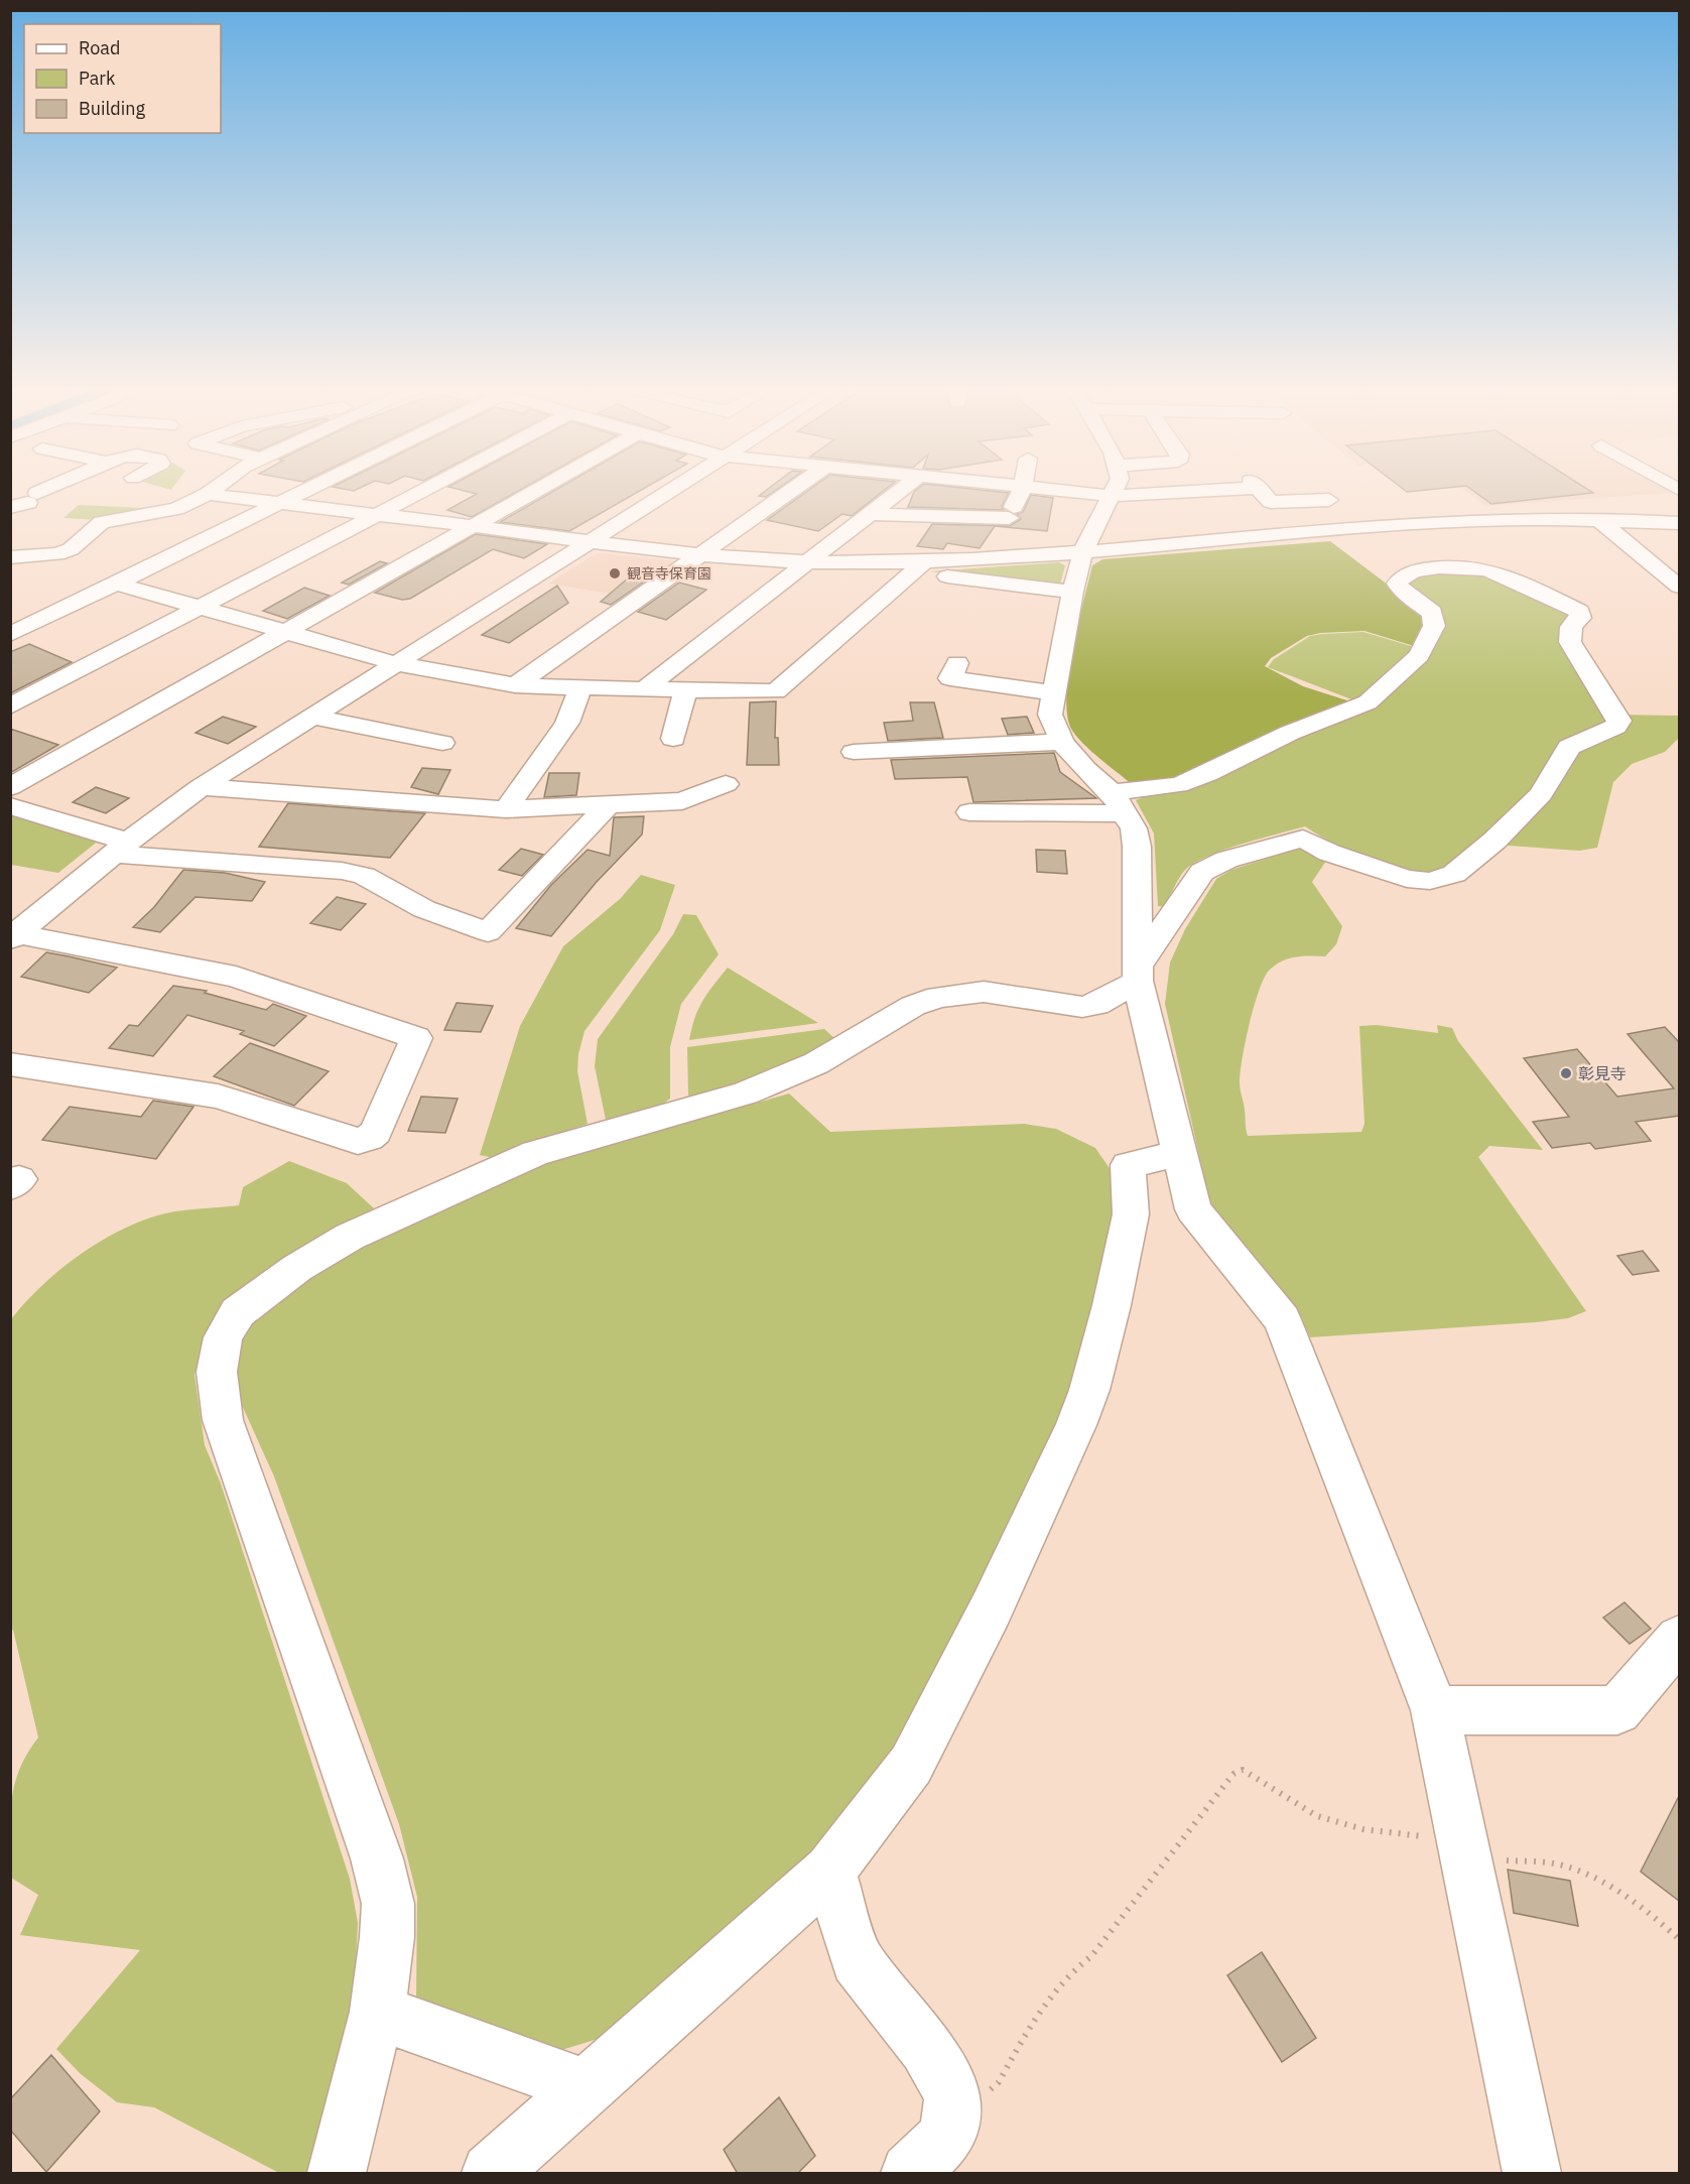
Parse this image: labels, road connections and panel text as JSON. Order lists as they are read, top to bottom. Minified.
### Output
{"places":["観音寺保育園","彰見寺"],"legend":["Road","Park","Building"]}
